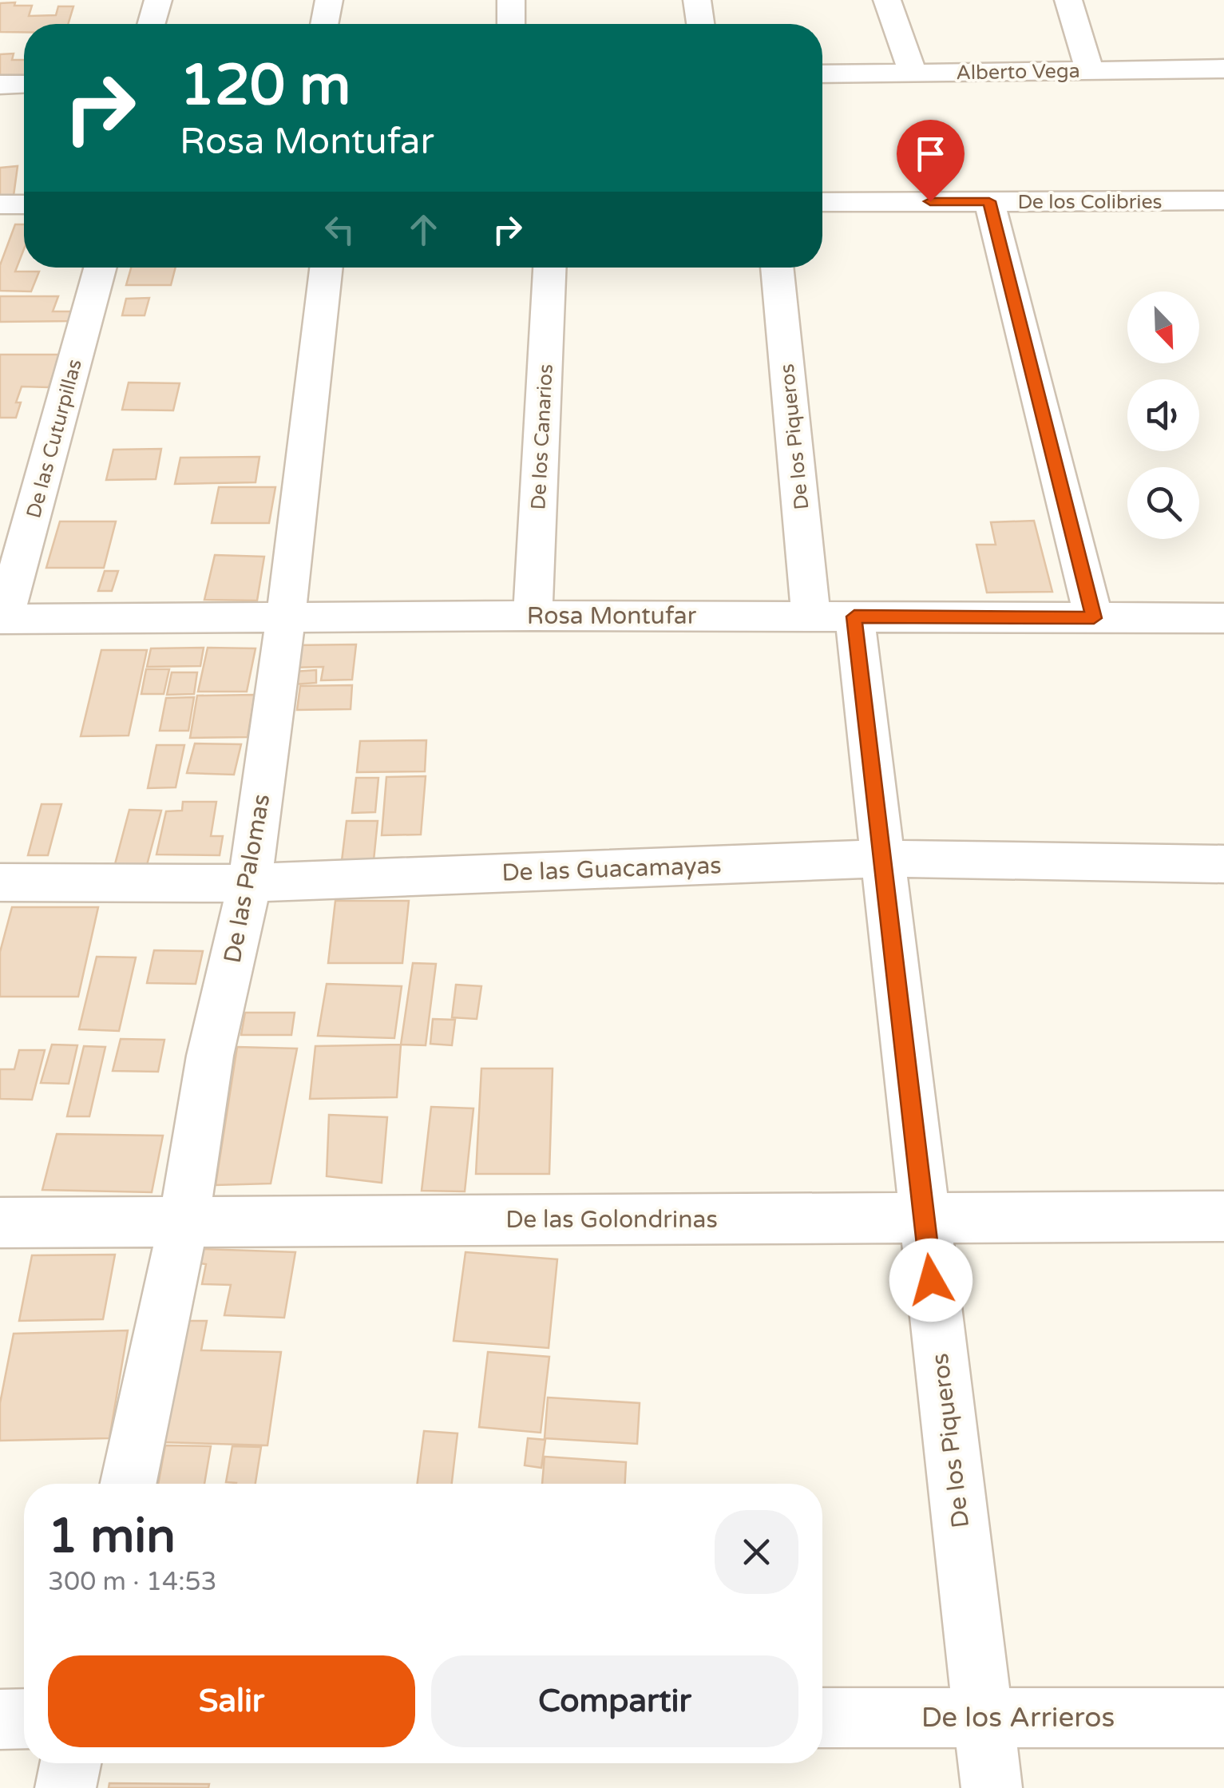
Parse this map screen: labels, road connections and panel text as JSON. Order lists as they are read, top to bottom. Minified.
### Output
{"streets":{"street":["Alberto Vega","De los Colibries","De los Canarios","De los Piqueros","De las Cuturpillas","Rosa Montufar","De las Guacamayas","De las Palomas","De las Golondrinas","De los Arrieros"]},"crossings":[["De los Canarios","Rosa Montufar"],["De los Piqueros","Rosa Montufar"],["De los Piqueros","De las Guacamayas"],["De los Piqueros","De las Golondrinas"],["De los Piqueros","De los Arrieros"],["De las Cuturpillas","Rosa Montufar"],["Rosa Montufar","De las Palomas"],["De las Guacamayas","De las Palomas"],["De las Palomas","De las Golondrinas"]],"north":"bottom right","page":{"turn":["120 m","Rosa Montufar"],"heading":["1 min","300 m · 14:53"],"buttons":["Salir","Compartir"]}}
